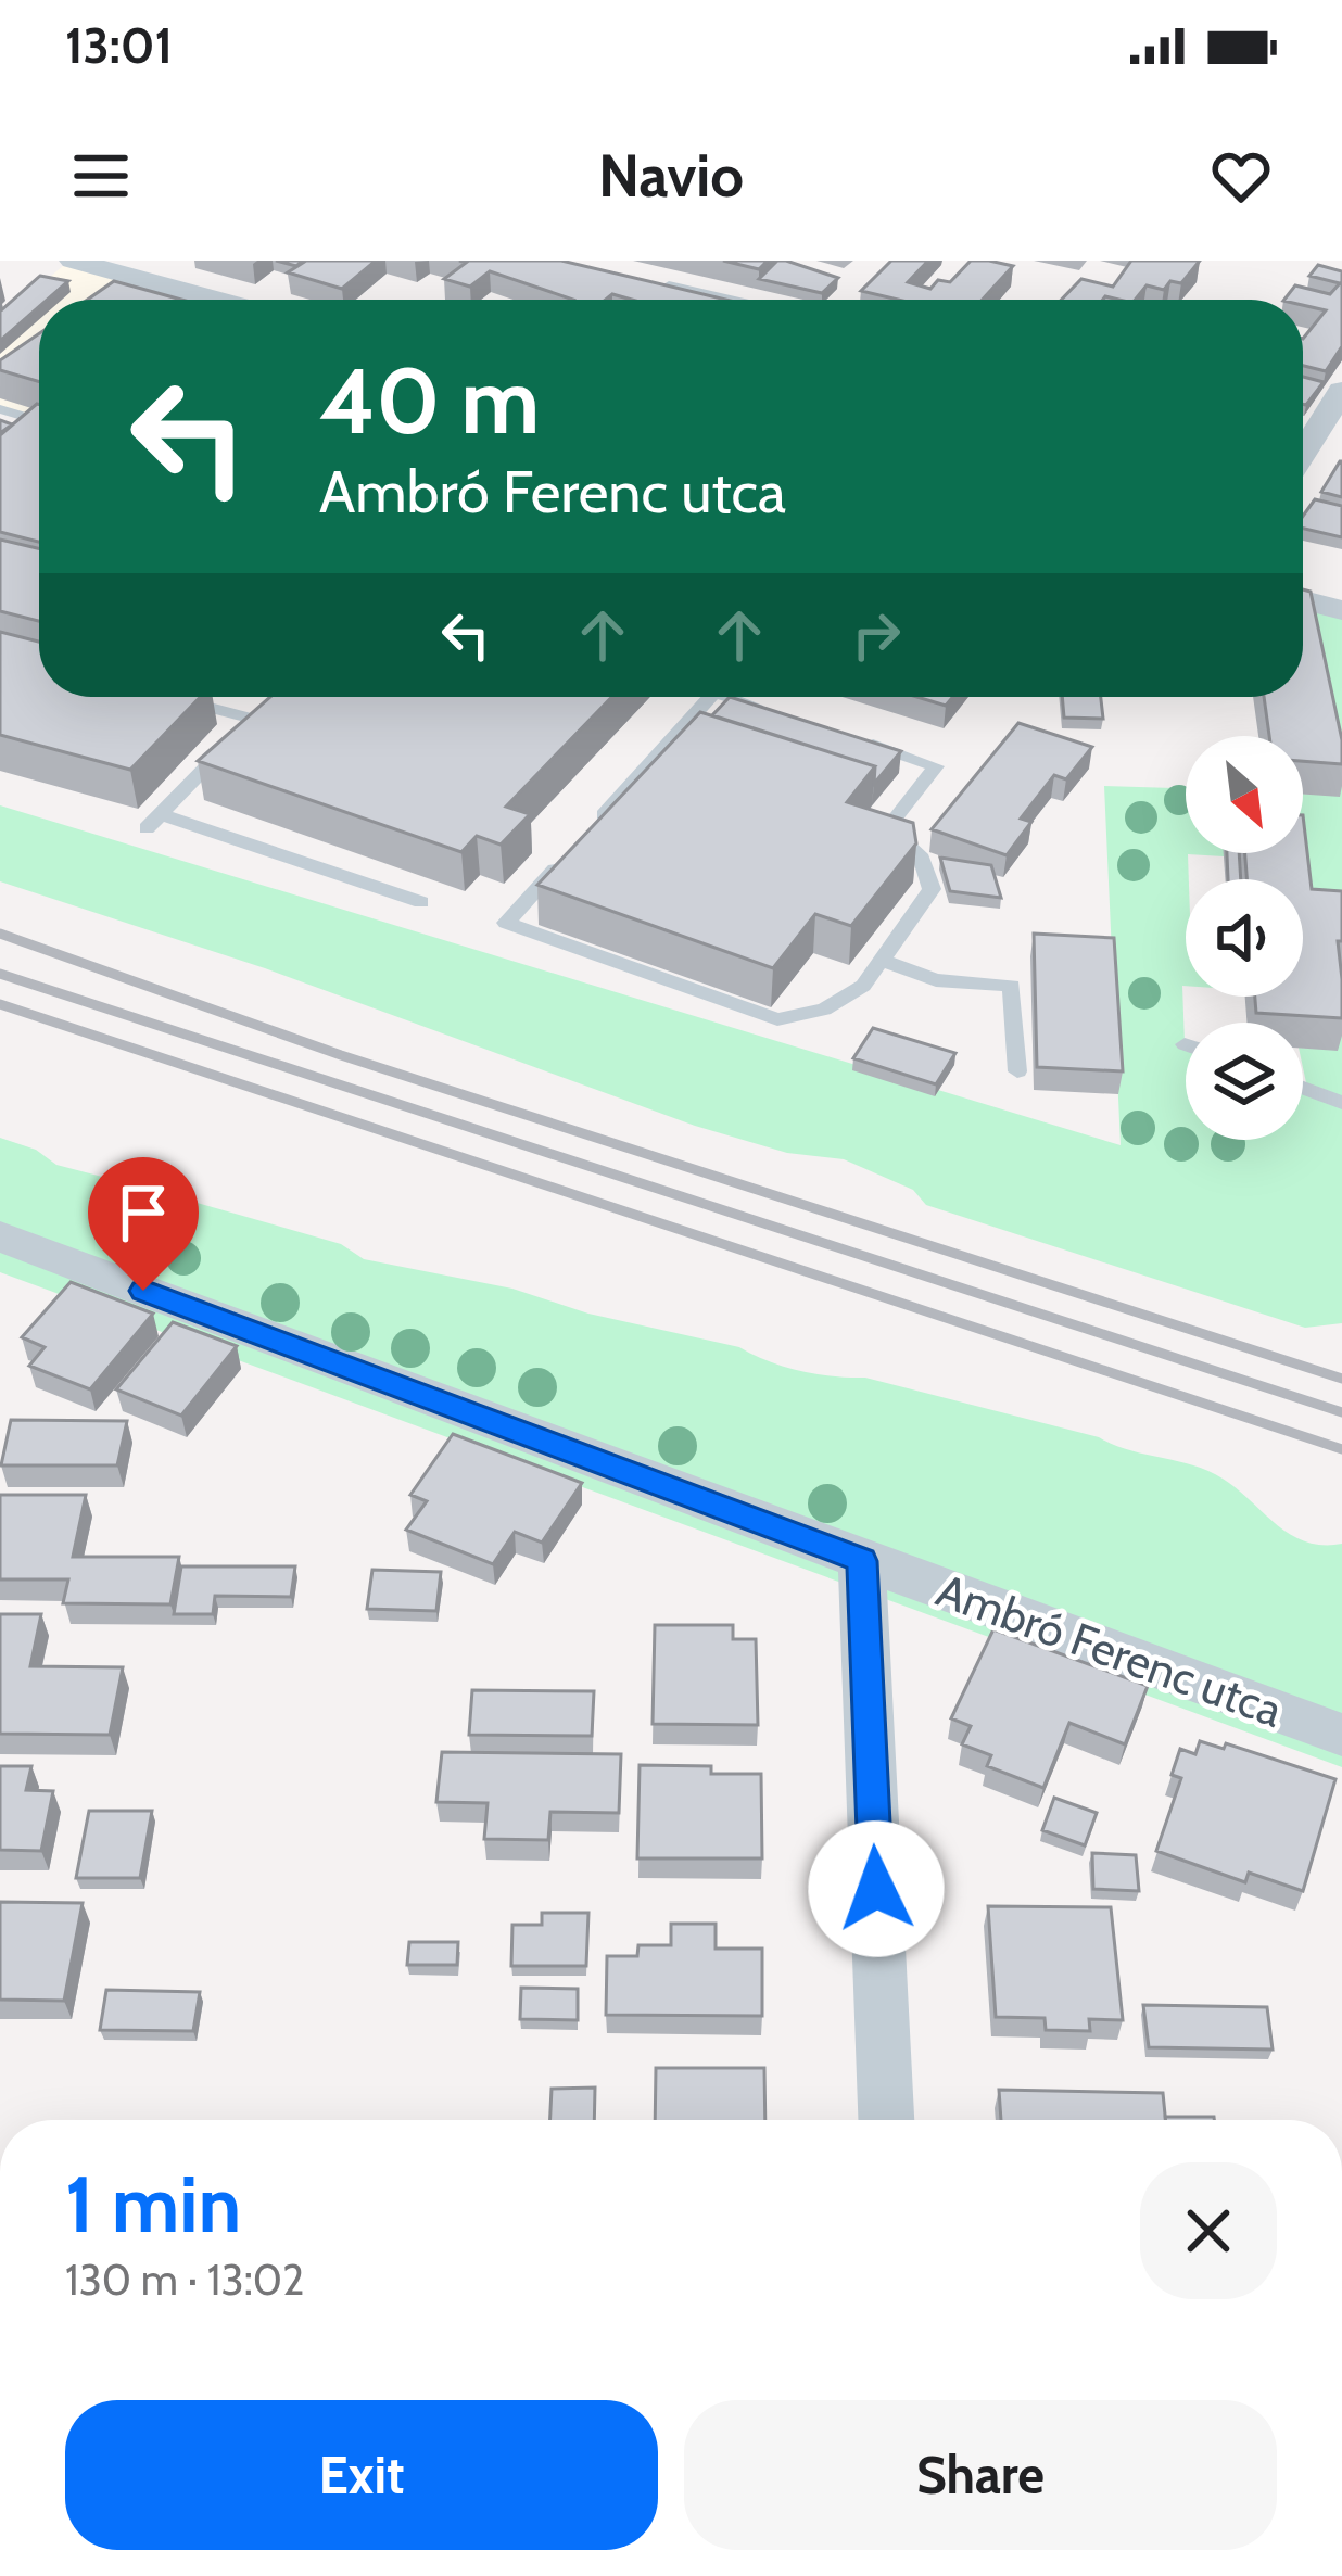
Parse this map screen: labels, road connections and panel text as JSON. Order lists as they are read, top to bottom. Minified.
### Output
{"streets":{"street":["Ambró Ferenc utca"]},"north":"bottom right","page":{"status":"13:01","header":"Navio","turn":["40 m","Ambró Ferenc utca"],"heading":["1 min","130 m · 13:02"],"buttons":["Exit","Share"]}}
